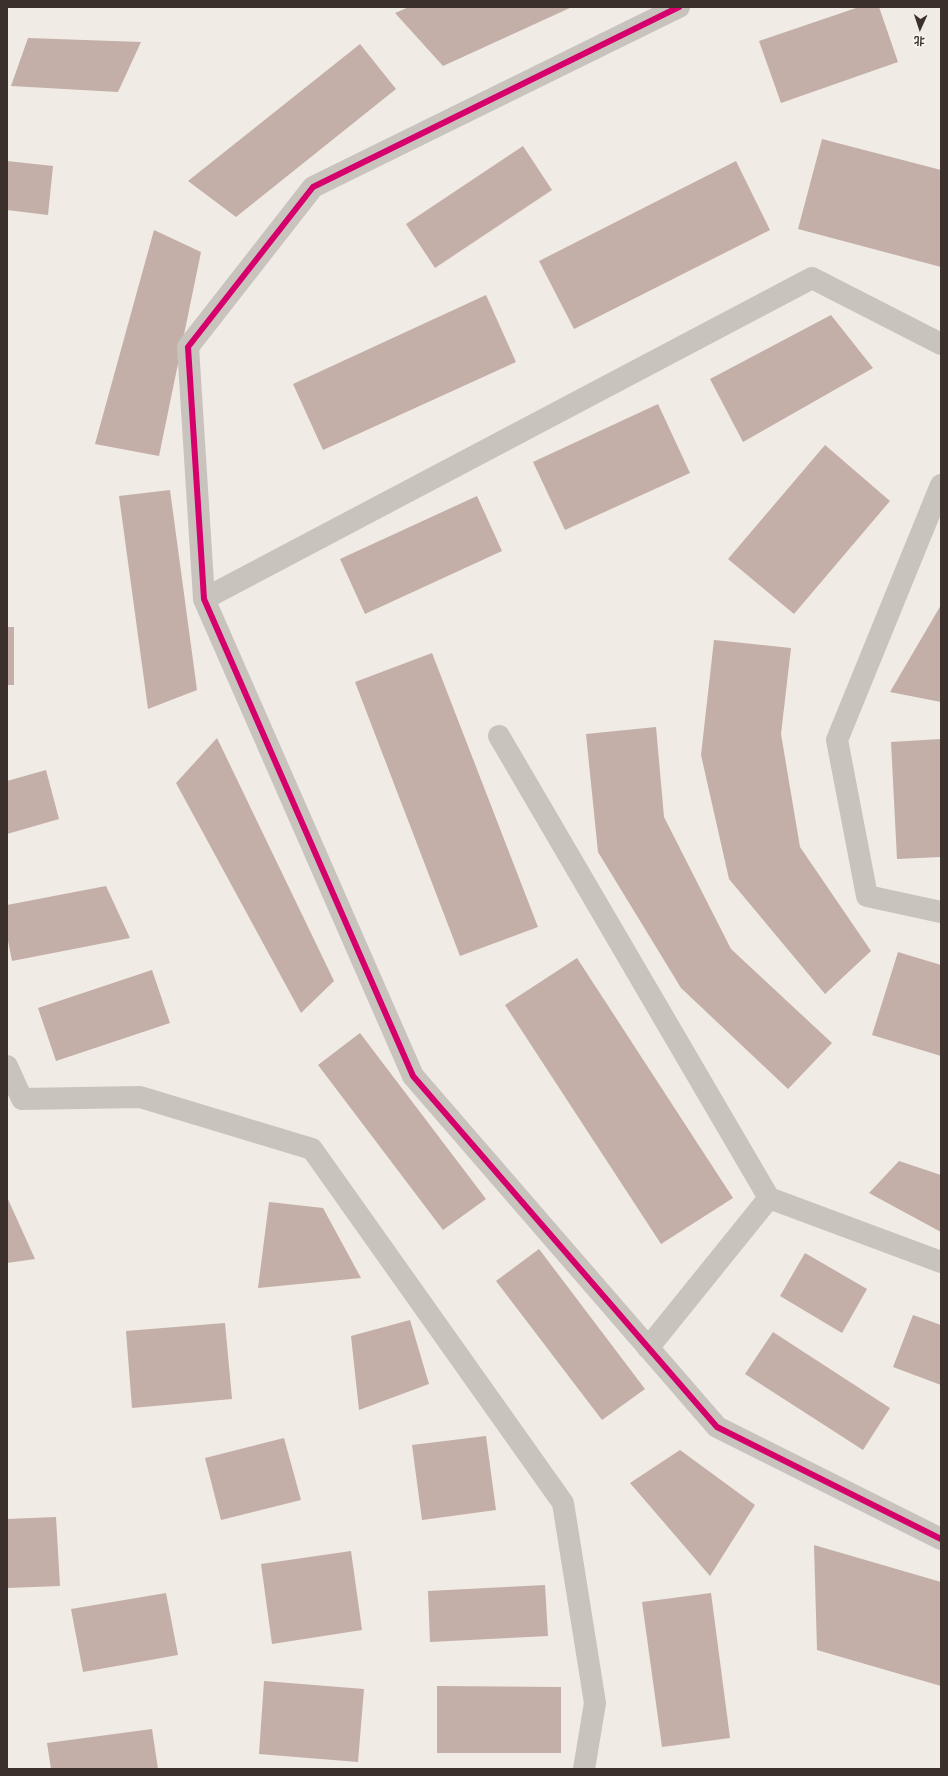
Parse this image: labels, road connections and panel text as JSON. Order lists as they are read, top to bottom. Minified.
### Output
{"north":"bottom"}
